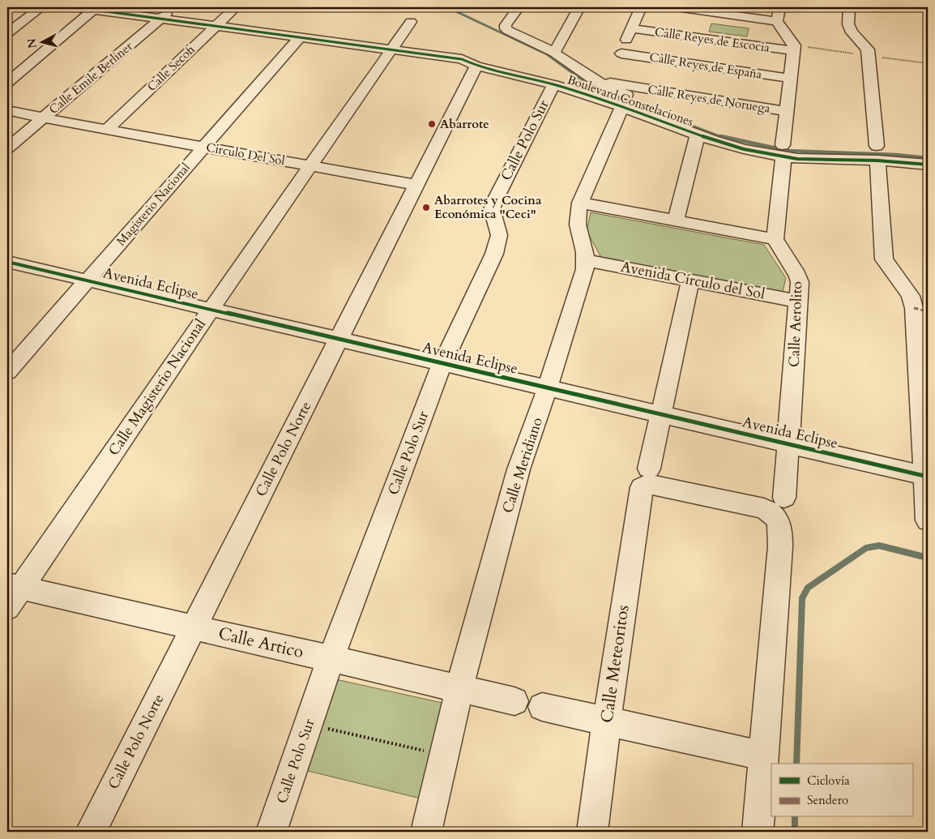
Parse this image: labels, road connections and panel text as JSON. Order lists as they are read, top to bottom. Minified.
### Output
{"streets":{"street":["Calle Reyes de Escocia","Calle Reyes de España","Calle Secofi","Calle Emile Berliner","Calle Reyes de Noruega","Boulevard Constelaciones","Calle Polo Sur","Circulo Del Sol","Magisterio Nacional","Avenida Círculo del Sol","Avenida Eclipse","Calle Aerolito","Calle Magisterio Nacional","Calle Polo Norte","Calle Meridiano","Calle Artico","Calle Meteoritos"]},"crossings":[["Calle Secofi","Boulevard Constelaciones"],["Calle Secofi","Circulo Del Sol"],["Calle Emile Berliner","Boulevard Constelaciones"],["Calle Emile Berliner","Circulo Del Sol"],["Calle Reyes de Noruega","Boulevard Constelaciones"],["Boulevard Constelaciones","Calle Polo Sur"],["Boulevard Constelaciones","Magisterio Nacional"],["Boulevard Constelaciones","Calle Magisterio Nacional"],["Boulevard Constelaciones","Calle Polo Norte"],["Calle Polo Sur","Avenida Eclipse"],["Calle Polo Sur","Calle Artico"],["Circulo Del Sol","Magisterio Nacional"],["Circulo Del Sol","Calle Magisterio Nacional"],["Circulo Del Sol","Calle Polo Norte"],["Magisterio Nacional","Avenida Eclipse"],["Avenida Círculo del Sol","Calle Aerolito"],["Avenida Círculo del Sol","Calle Meridiano"],["Avenida Eclipse","Calle Aerolito"],["Avenida Eclipse","Calle Magisterio Nacional"],["Avenida Eclipse","Calle Polo Norte"],["Avenida Eclipse","Calle Meridiano"],["Calle Magisterio Nacional","Calle Artico"],["Calle Polo Norte","Calle Artico"],["Calle Meridiano","Calle Artico"]],"places":["Abarrote","Abarrotes y Cocina Económica ''Ceci''"],"legend":["Ciclovía","Sendero"],"north":"left"}
